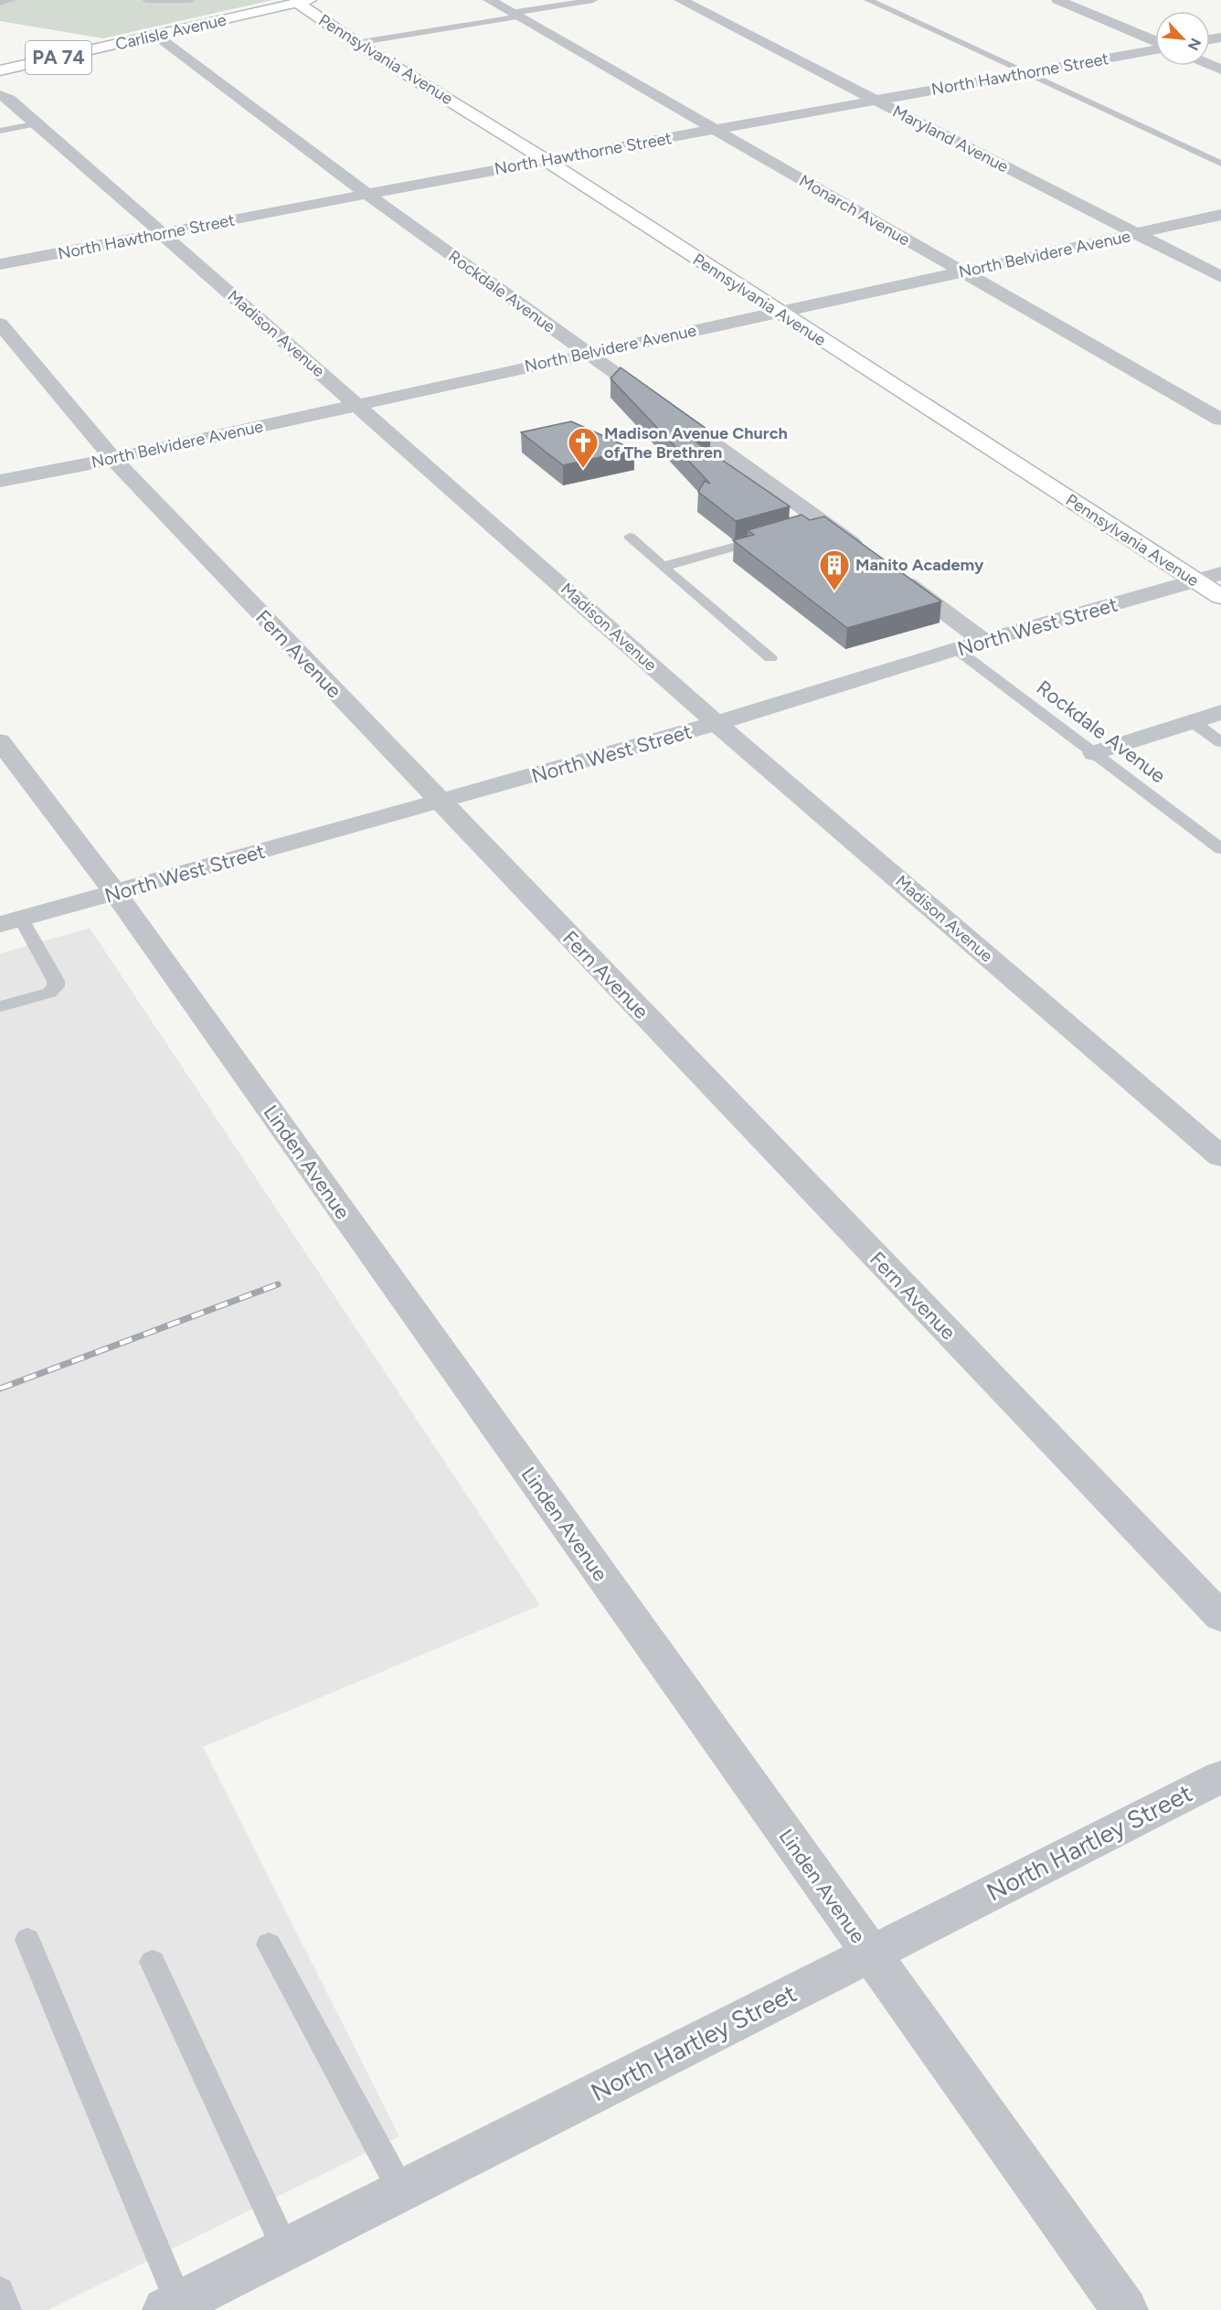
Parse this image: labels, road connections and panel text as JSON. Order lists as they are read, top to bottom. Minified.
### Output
{"streets":{"street":["Carlisle Avenue","PA 74","Pennsylvania Avenue","North Hawthorne Street","Maryland Avenue","Monarch Avenue","North Belvidere Avenue","Rockdale Avenue","Madison Avenue","North West Street","Fern Avenue","Linden Avenue","North Hartley Street"]},"crossings":[["Carlisle Avenue","Pennsylvania Avenue"],["Carlisle Avenue","Rockdale Avenue"],["Pennsylvania Avenue","North Hawthorne Street"],["Pennsylvania Avenue","North Belvidere Avenue"],["Pennsylvania Avenue","North West Street"],["North Hawthorne Street","Maryland Avenue"],["North Hawthorne Street","Monarch Avenue"],["North Hawthorne Street","Rockdale Avenue"],["North Hawthorne Street","Madison Avenue"],["Maryland Avenue","North Belvidere Avenue"],["Monarch Avenue","North Belvidere Avenue"],["North Belvidere Avenue","Rockdale Avenue"],["North Belvidere Avenue","Madison Avenue"],["North Belvidere Avenue","Fern Avenue"],["Rockdale Avenue","North West Street"],["Madison Avenue","North West Street"],["North West Street","Fern Avenue"],["North West Street","Linden Avenue"],["Linden Avenue","North Hartley Street"]],"places":{"church":["Madison Avenue Church of The Brethren"],"building":["Manito Academy"]},"north":"bottom right"}
